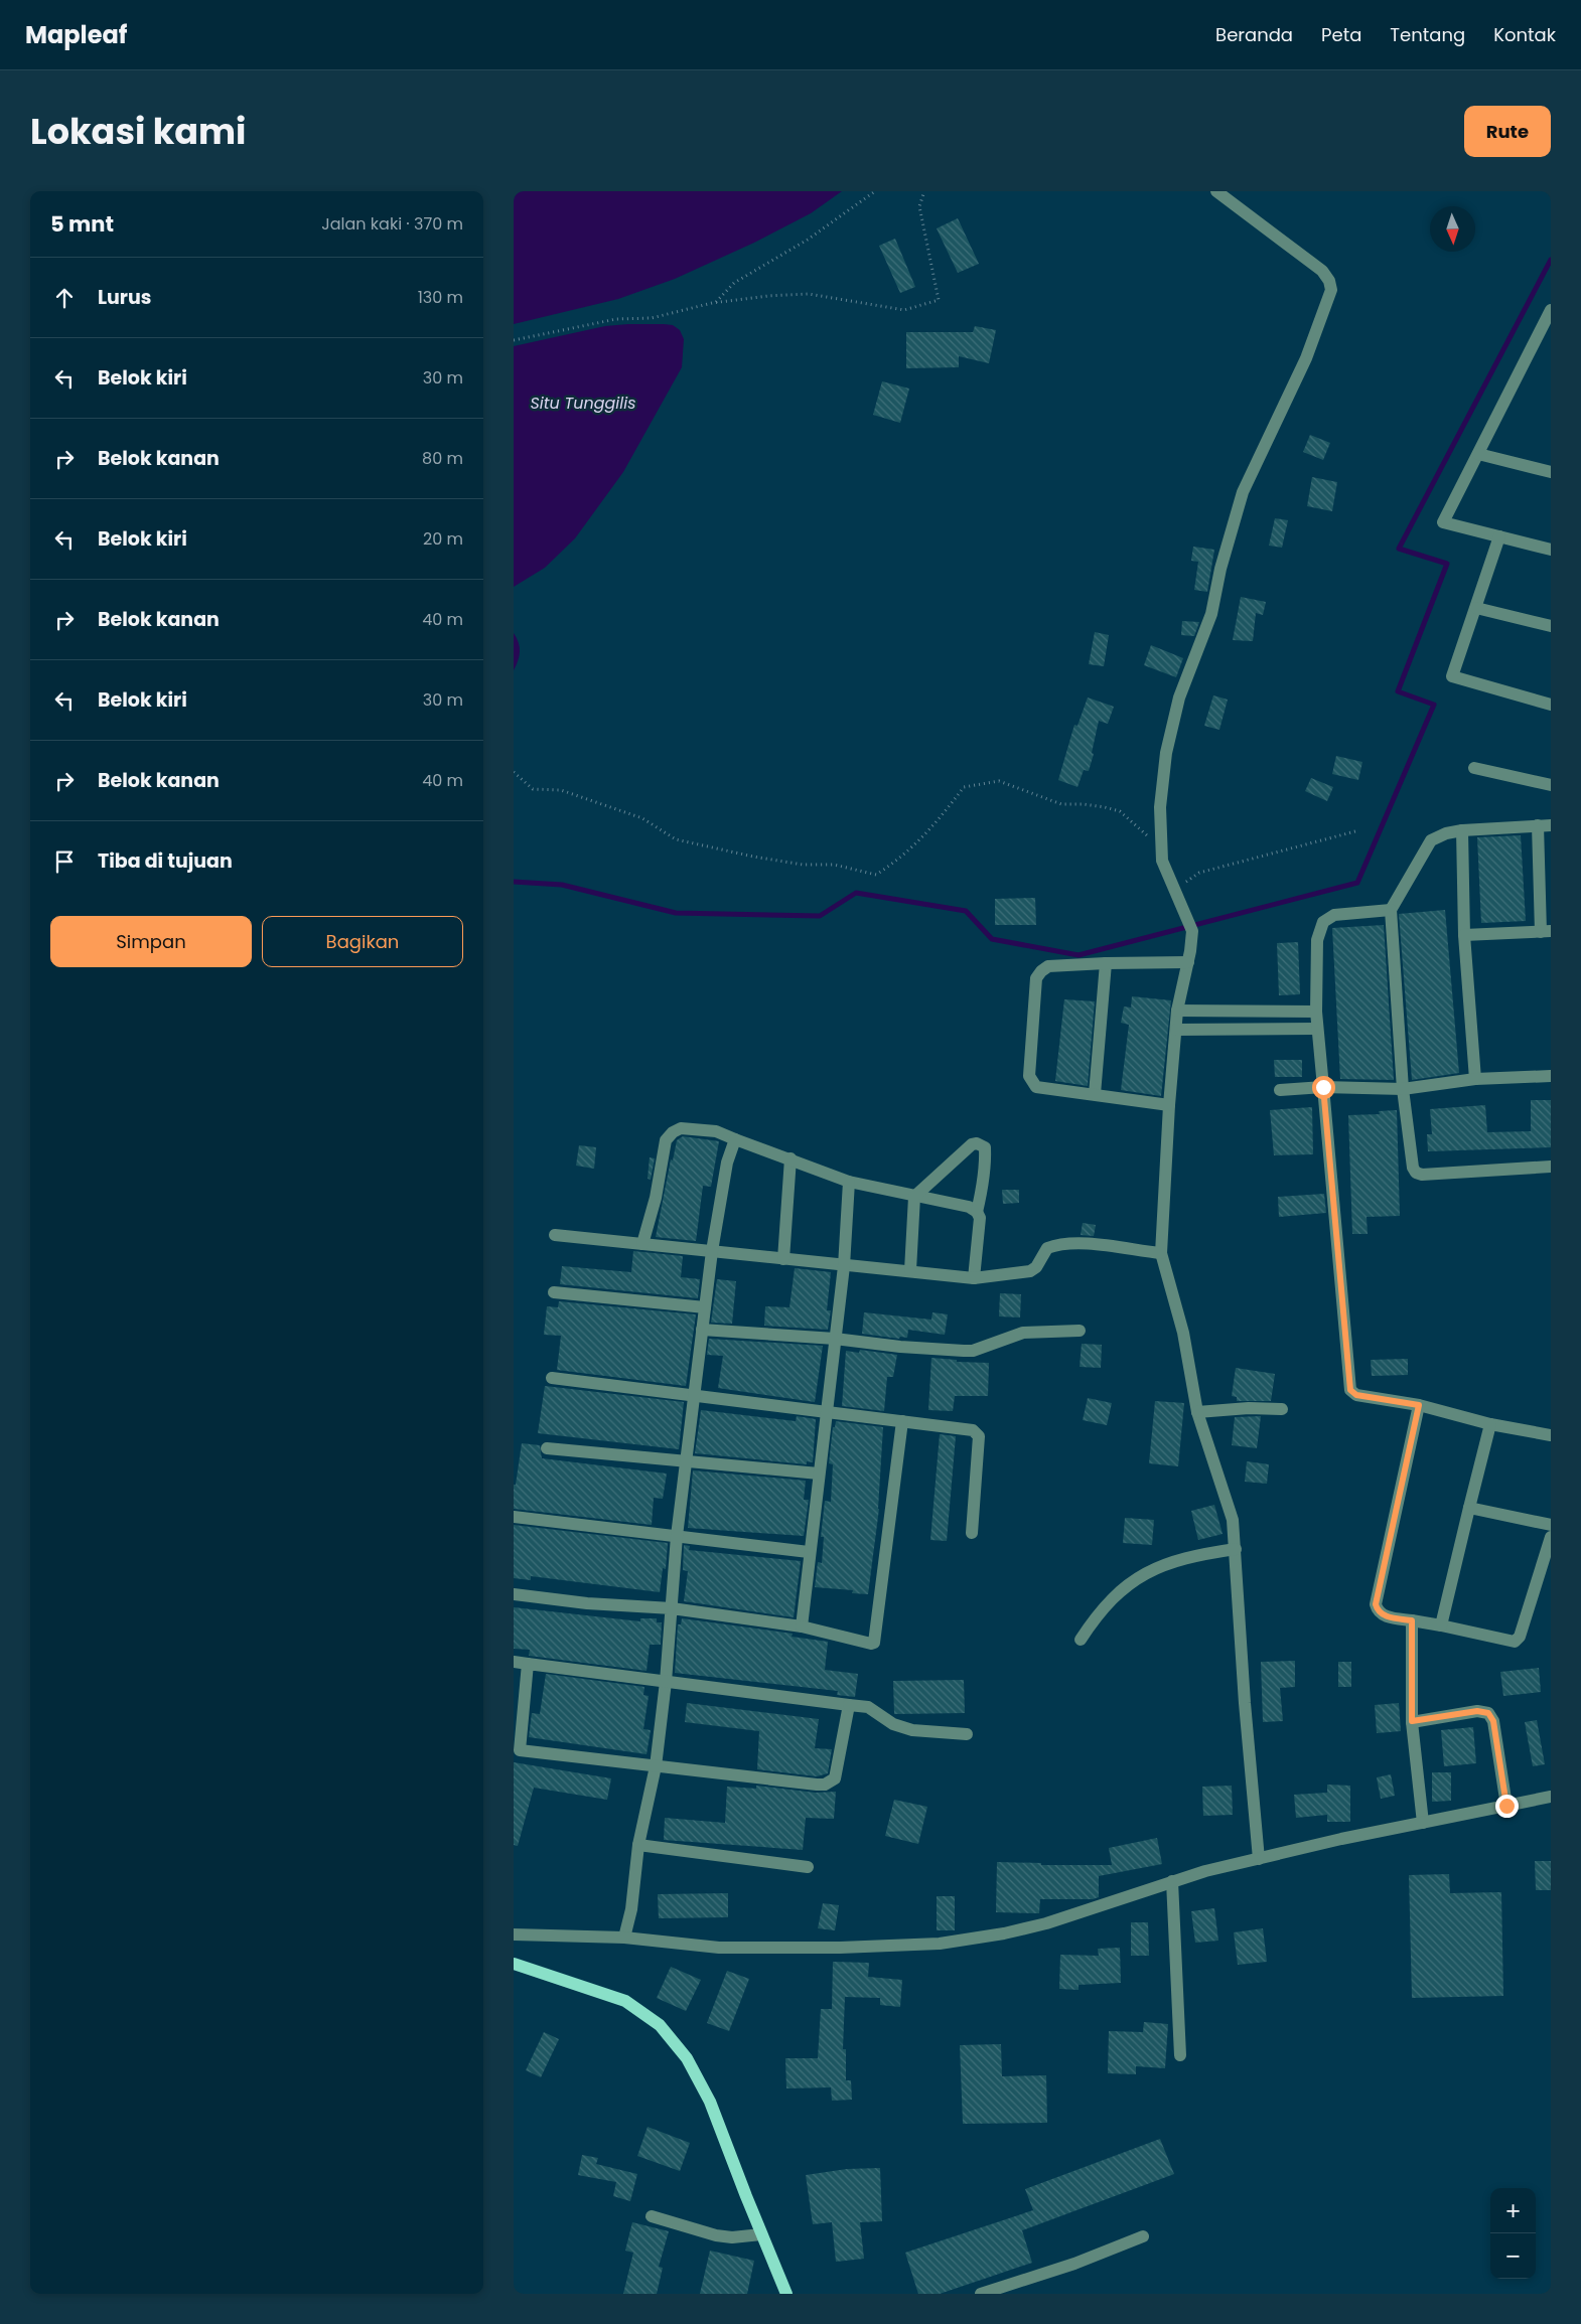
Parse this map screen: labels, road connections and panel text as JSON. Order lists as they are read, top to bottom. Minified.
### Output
{"water":["Situ Tunggilis"],"north":"bottom","page":{"header":"Mapleaf","nav":["Beranda","Peta","Tentang","Kontak"],"title":"Lokasi kami","buttons":["Rute",["Simpan","Bagikan"]],"heading":["5 mnt","Jalan kaki · 370 m"],"list":[["Lurus","130 m"],["Belok kiri","30 m"],["Belok kanan","80 m"],["Belok kiri","20 m"],["Belok kanan","40 m"],["Belok kiri","30 m"],["Belok kanan","40 m"],"Tiba di tujuan"],"map_buttons":["+","−"]}}
